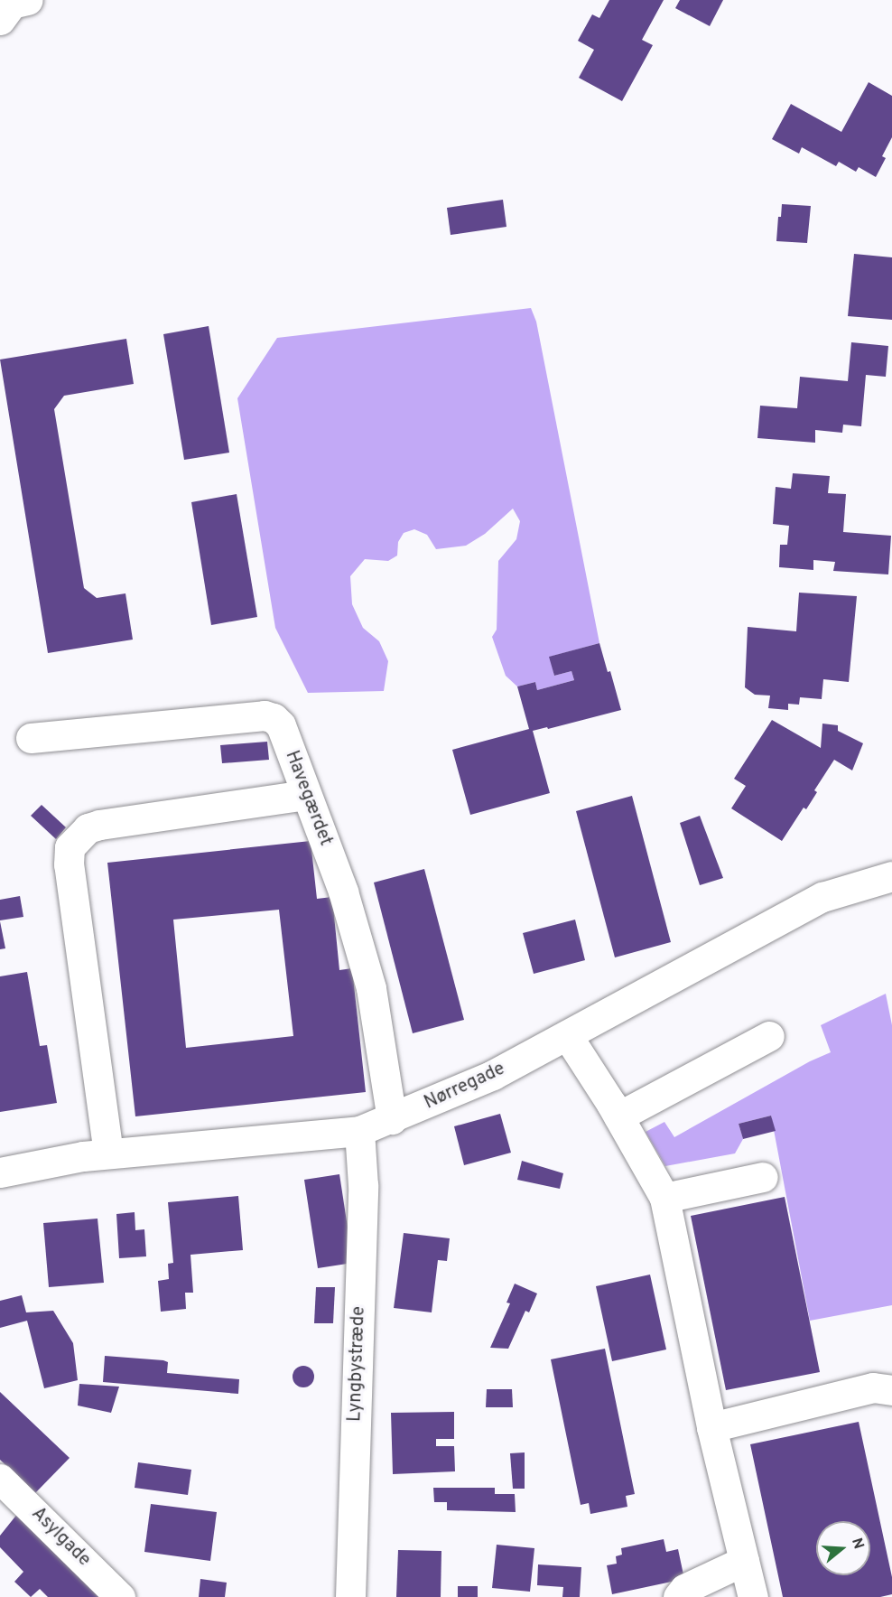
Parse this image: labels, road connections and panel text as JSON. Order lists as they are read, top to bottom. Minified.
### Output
{"streets":{"street":["Havegærdet","Nørregade","Lyngbystræde","Asylgade"]},"crossings":[["Havegærdet","Nørregade"],["Nørregade","Lyngbystræde"]],"north":"right"}
